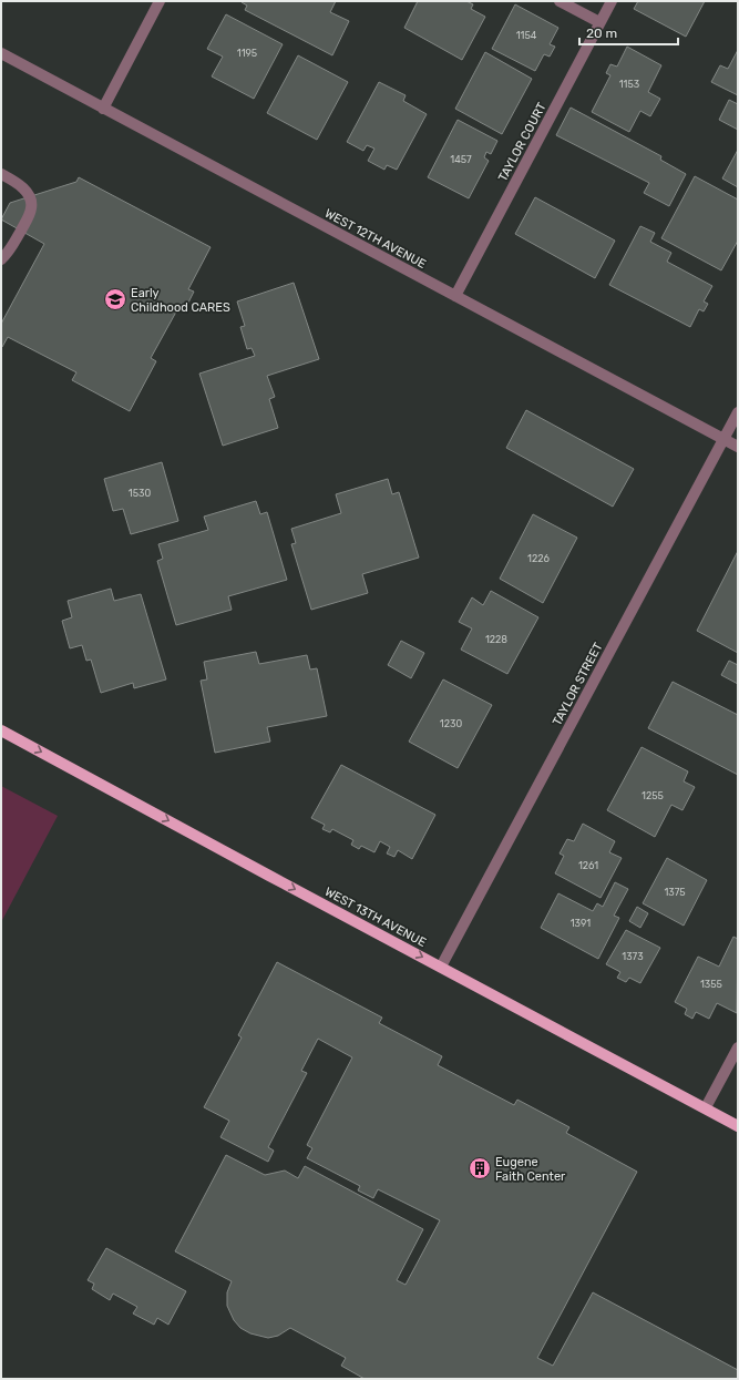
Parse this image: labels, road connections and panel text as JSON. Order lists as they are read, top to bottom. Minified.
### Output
{"streets":{"main road":["WEST 13TH AVENUE"],"street":["TAYLOR COURT","WEST 12TH AVENUE","TAYLOR STREET"]},"crossings":[["TAYLOR COURT","WEST 12TH AVENUE"],["WEST 12TH AVENUE","TAYLOR STREET"],["TAYLOR STREET","WEST 13TH AVENUE"]],"one_way":["WEST 13TH AVENUE"],"places":{"school or university":["Early Childhood CARES"],"building":["Eugene Faith Center"]},"house_numbers":["1154","1195","1153","1457","1530","1226","1228","1230","1255","1261","1375","1391","1373","1355"],"scale_bar":"20 m"}
